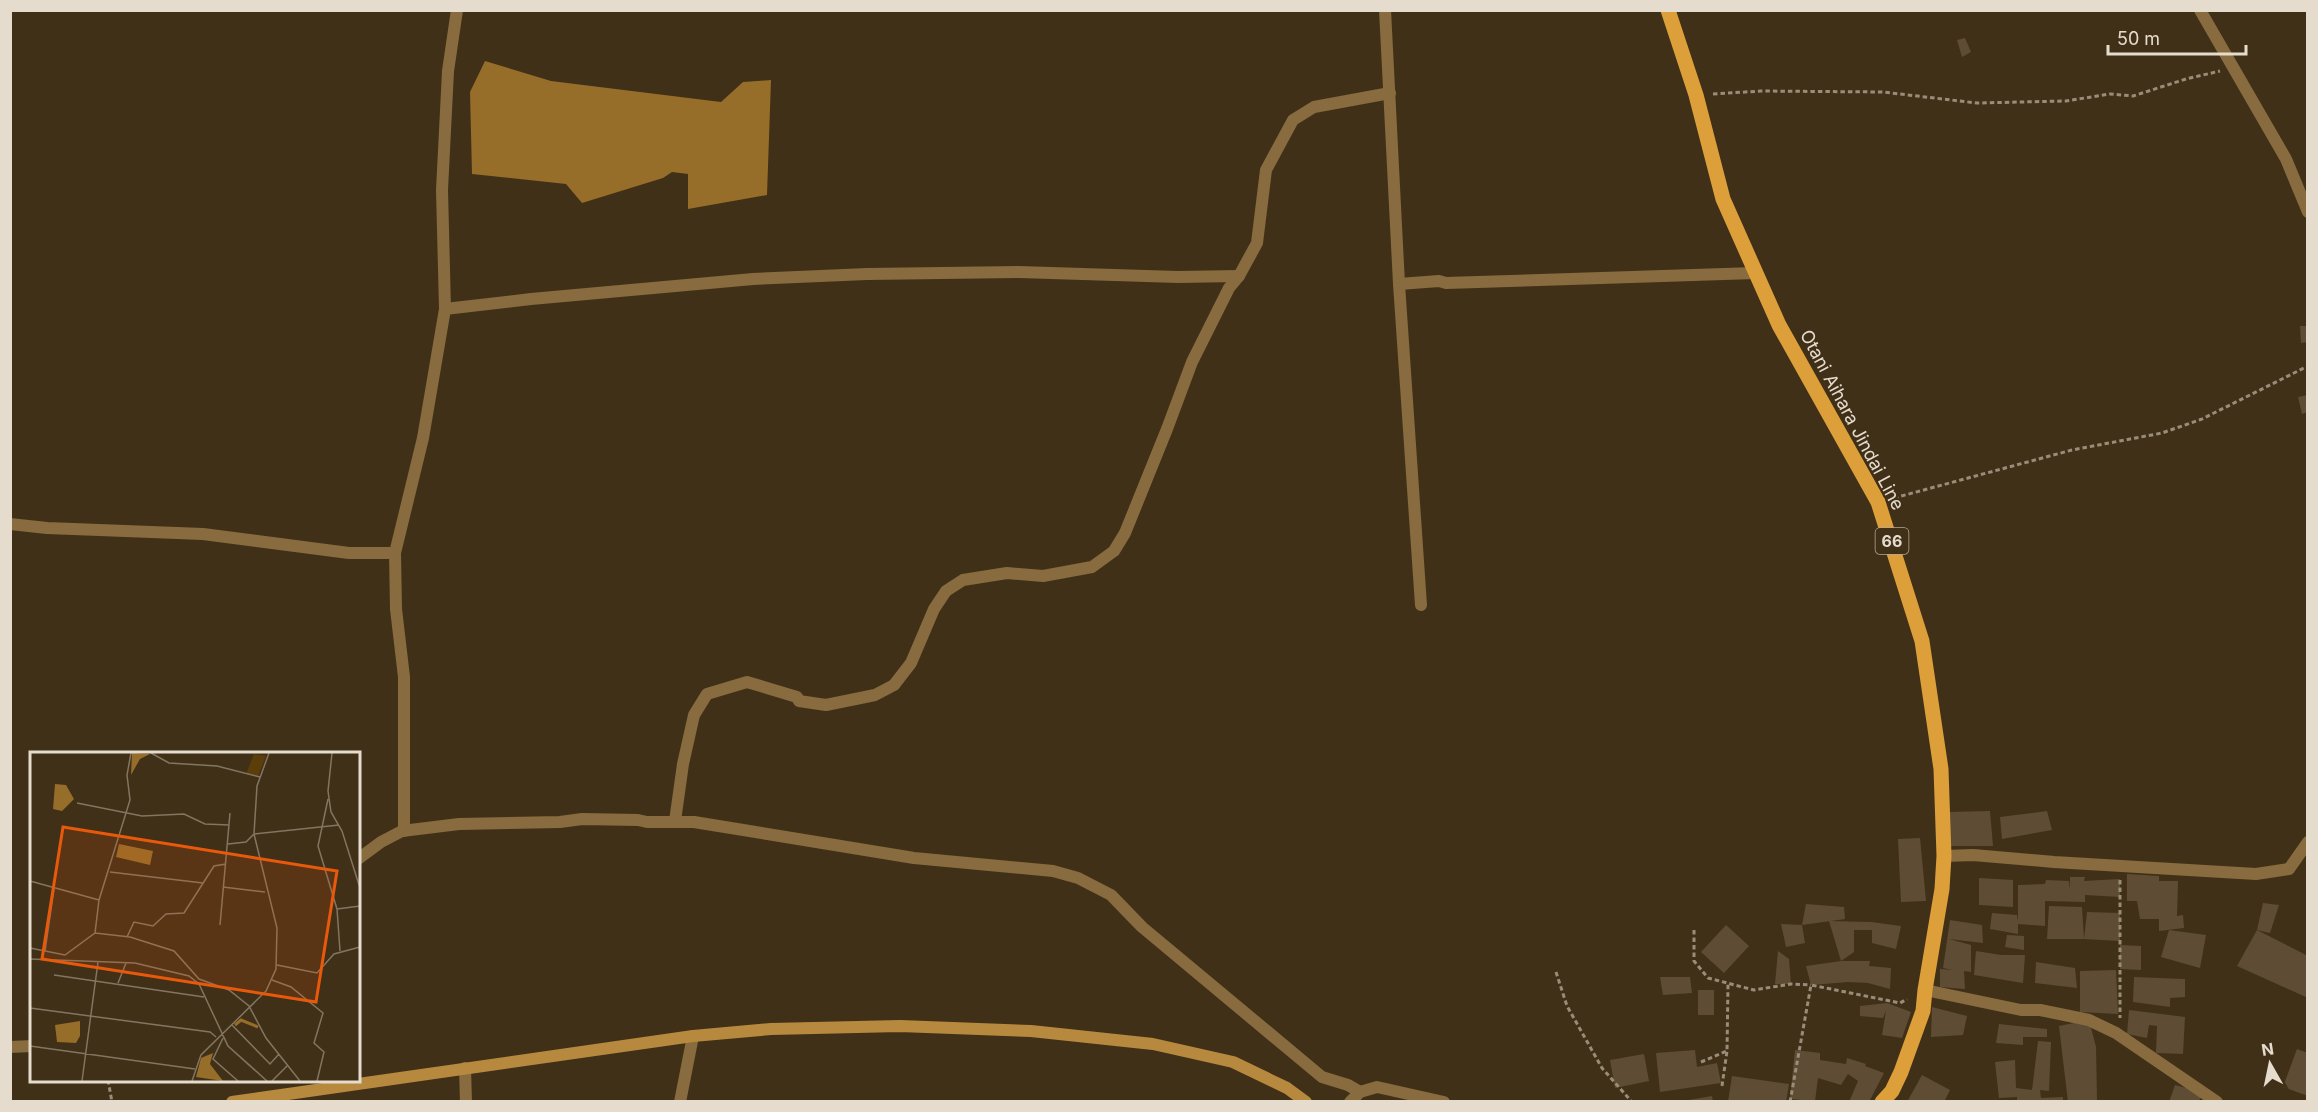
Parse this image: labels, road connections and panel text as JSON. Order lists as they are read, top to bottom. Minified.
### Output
{"streets":{"main road":["Otani Aihara Jindai Line","66"]},"scale_bar":"50 m","north":"top"}
